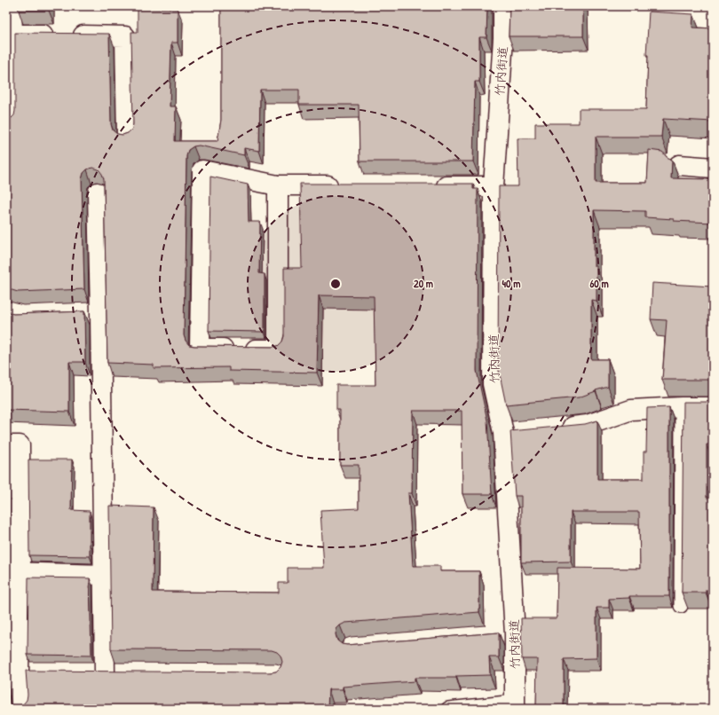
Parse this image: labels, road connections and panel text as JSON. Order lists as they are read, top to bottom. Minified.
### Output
{"streets":{"street":["竹内街道"]},"rings":["20 m","40 m","60 m"]}
